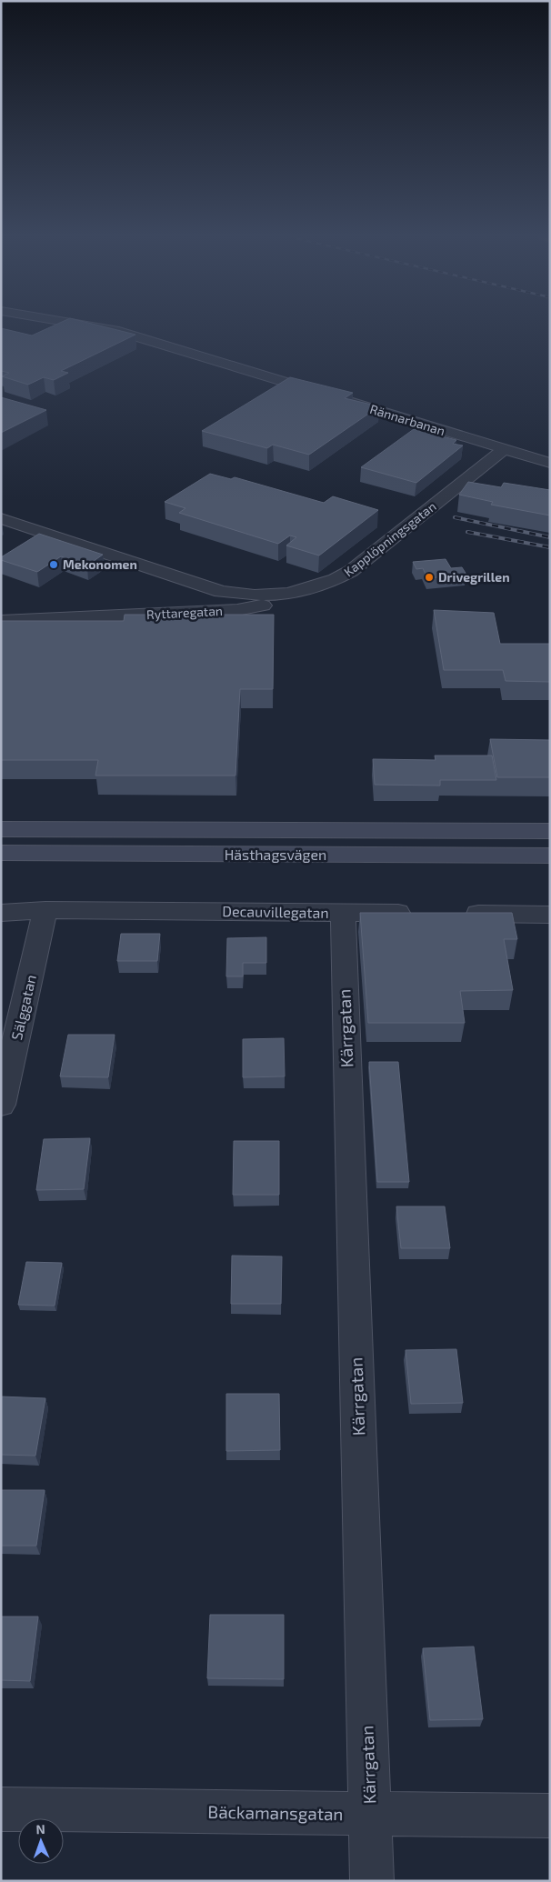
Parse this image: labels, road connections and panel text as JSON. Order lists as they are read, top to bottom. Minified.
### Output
{"streets":{"main road":["Hästhagsvägen"],"street":["Rännarbanan","Kapplöpningsgatan","Ryttaregatan","Decauvillegatan","Sälggatan","Kärrgatan","Bäckamansgatan"]},"crossings":[["Rännarbanan","Kapplöpningsgatan"],["Kapplöpningsgatan","Ryttaregatan"],["Decauvillegatan","Sälggatan"],["Decauvillegatan","Kärrgatan"],["Kärrgatan","Bäckamansgatan"]],"places":["Mekonomen","Drivegrillen"],"north":"top"}
